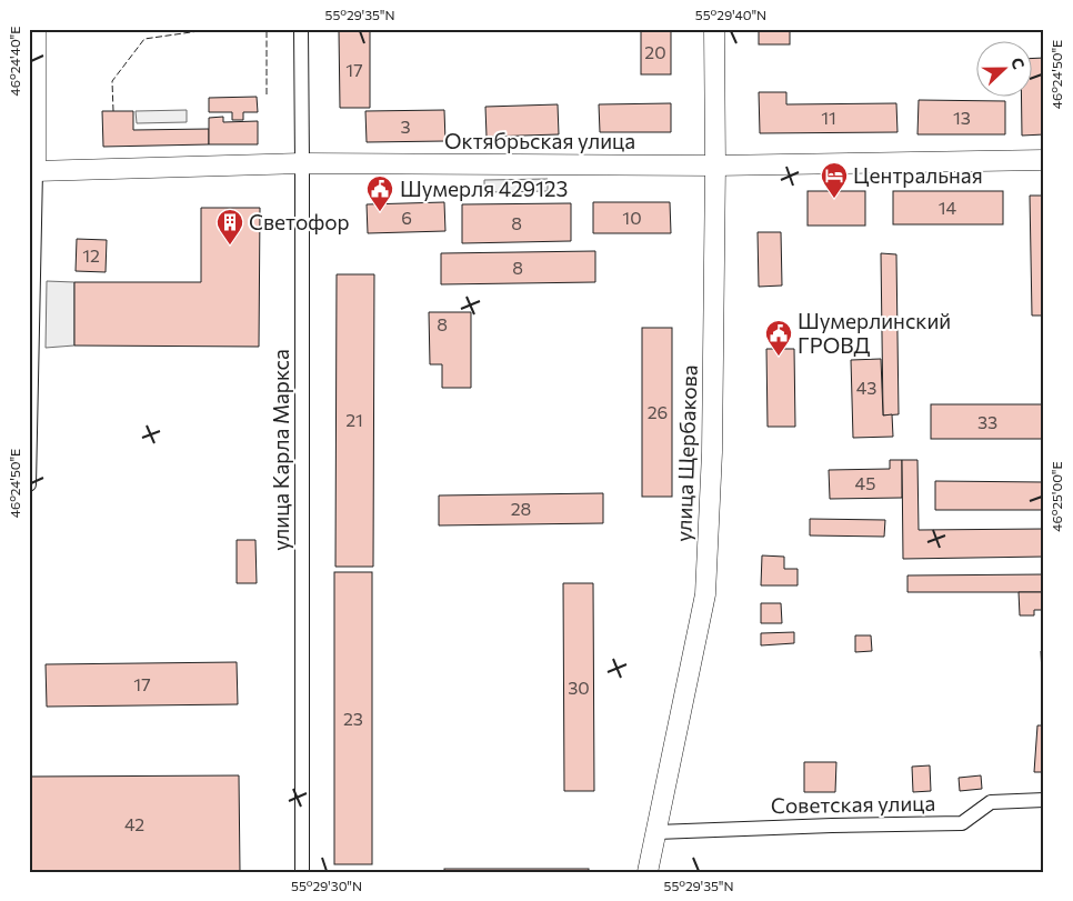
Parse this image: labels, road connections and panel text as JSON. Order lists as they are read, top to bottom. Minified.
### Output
{"streets":{"main road":["Октябрьская улица","улица Щербакова"],"street":["улица Карла Маркса","Советская улица"]},"crossings":[["Октябрьская улица","улица Карла Маркса"],["Октябрьская улица","улица Щербакова"],["улица Щербакова","Советская улица"]],"places":{"hotel":["Центральная"],"public building":["Шумерля 429123","Шумерлинский ГРОВД"],"building":["Светофор"]},"house_numbers":["20","17","11","13","3","14","6","10","8","12","8","8","43","26","21","33","45","28","17","30","23","42"],"north":"right","coordinates":["55°29'35\"N","55°29'40\"N","46°24'40\"E","46°24'50\"E","46°25'00\"E","55°29'30\"N"]}
